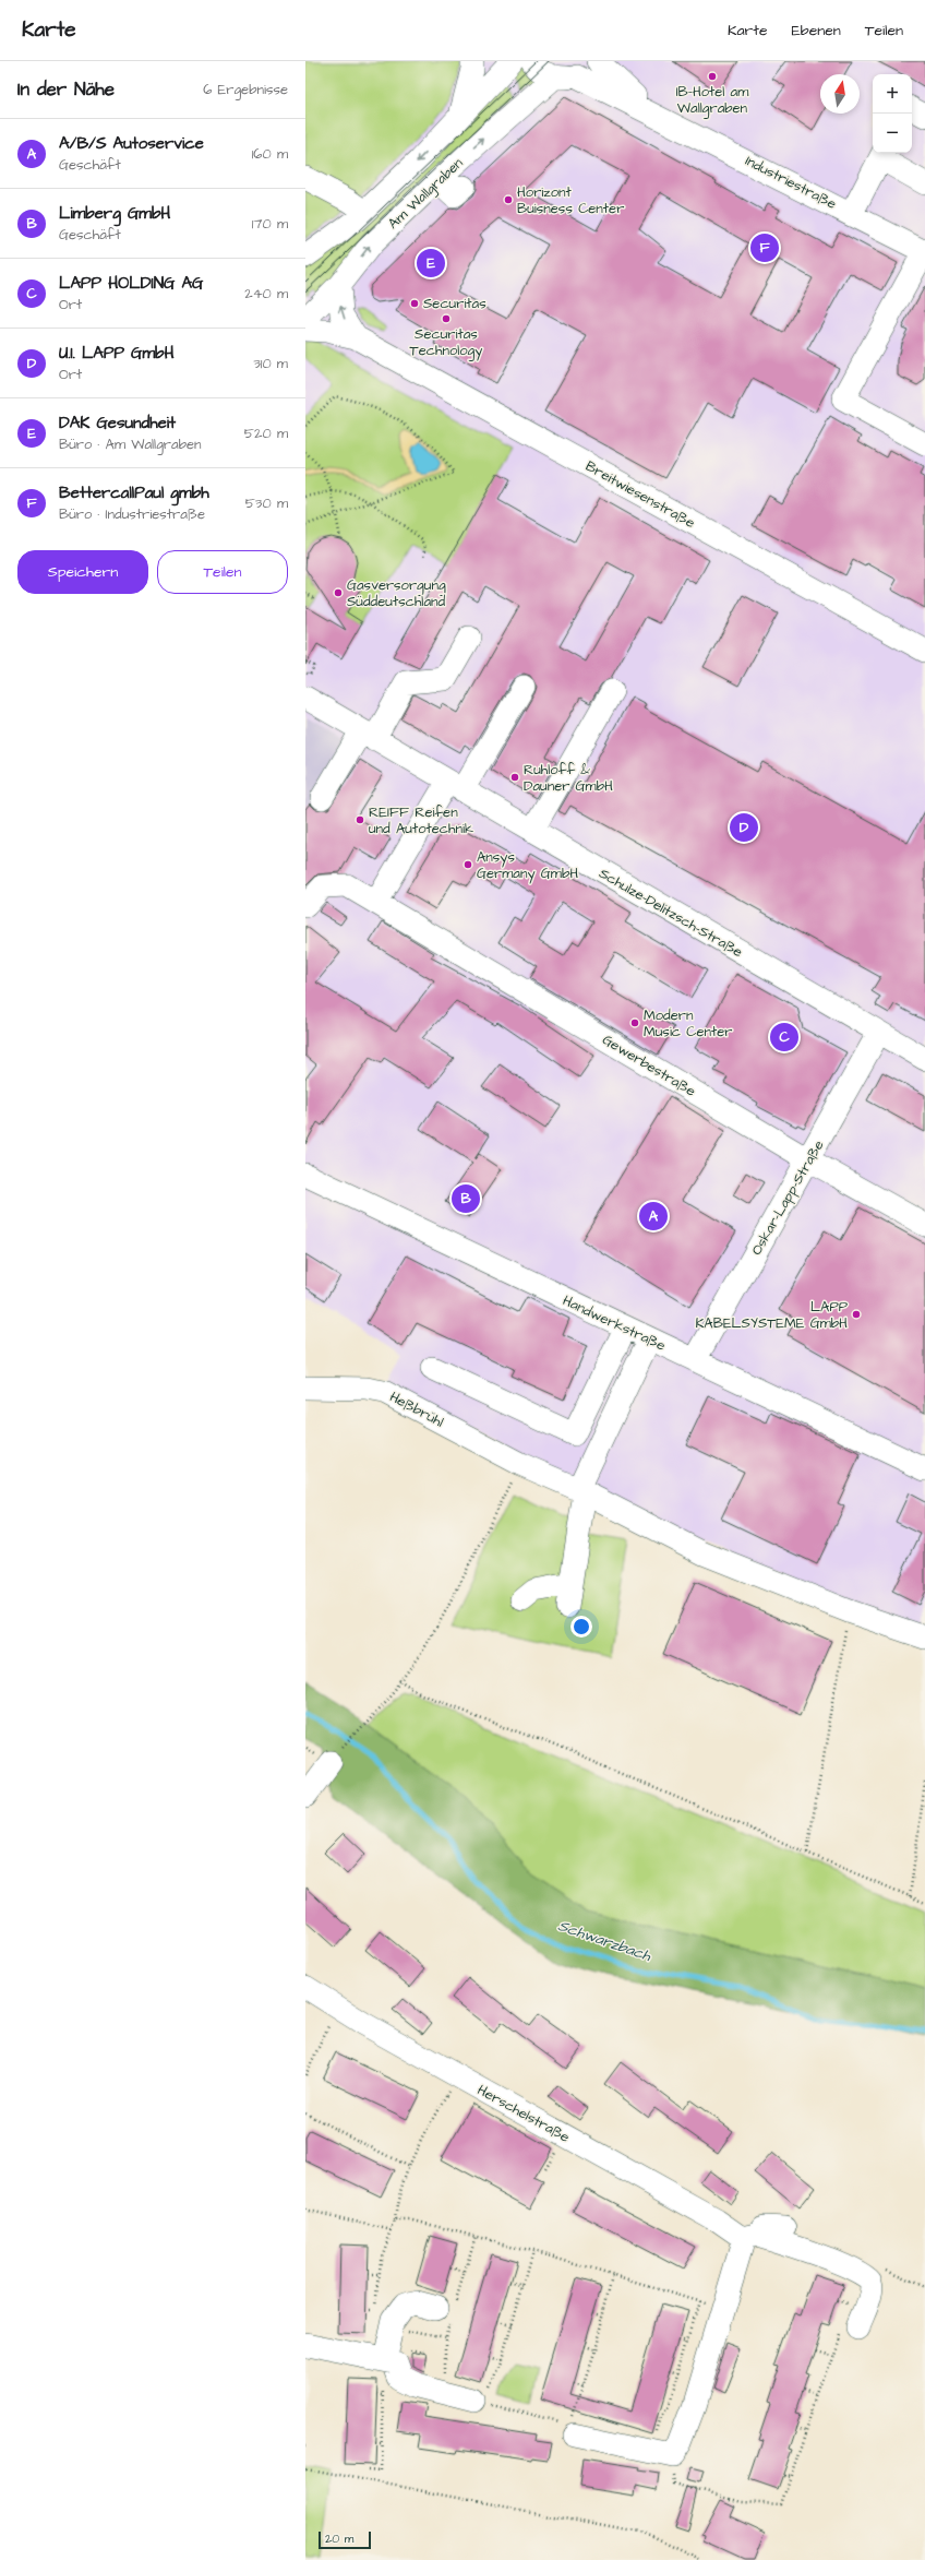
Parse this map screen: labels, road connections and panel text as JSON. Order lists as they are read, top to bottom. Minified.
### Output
{"streets":{"street":["Industriestraße","Am Wallgraben","Breitwiesenstraße","Schulze-Delitzsch-Straße","Gewerbestraße","Oskar-Lapp-Straße","Handwerkstraße","Heßbrühl","Herschelstraße"]},"crossings":[["Am Wallgraben","Breitwiesenstraße"],["Schulze-Delitzsch-Straße","Oskar-Lapp-Straße"],["Gewerbestraße","Oskar-Lapp-Straße"],["Oskar-Lapp-Straße","Handwerkstraße"]],"water":["Schwarzbach"],"places":["IB-Hotel am Wallgraben","Horizont Buisness Center","Securitas","Securitas Technology","Gasversorgung Süddeutschland","Ruhloff & Dauner GmbH","REIFF Reifen und Autotechnik","Ansys Germany GmbH","Modern Music Center","LAPP KABELSYSTEME GmbH"],"scale_bar":"20 m","north":"top","page":{"header":"Karte","nav":["Karte","Ebenen","Teilen"],"heading":["In der Nähe","6 Ergebnisse"],"map_buttons":["+","−"],"list":[{"mark":"A","name":"A/B/S Autoservice","note":"Geschäft","value":"160 m"},{"mark":"B","name":"Limberg GmbH","note":"Geschäft","value":"170 m"},{"mark":"C","name":"LAPP HOLDING AG","note":"Ort","value":"240 m"},{"mark":"D","name":"U.I. LAPP GmbH","note":"Ort","value":"310 m"},{"mark":"E","name":"DAK Gesundheit","note":"Büro · Am Wallgraben","value":"520 m"},{"mark":"F","name":"BettercallPaul gmbh","note":"Büro · Industriestraße","value":"530 m"}],"pins":["F","E","D","C","B","A"],"buttons":["Speichern","Teilen"],"scale":"20 m"}}
